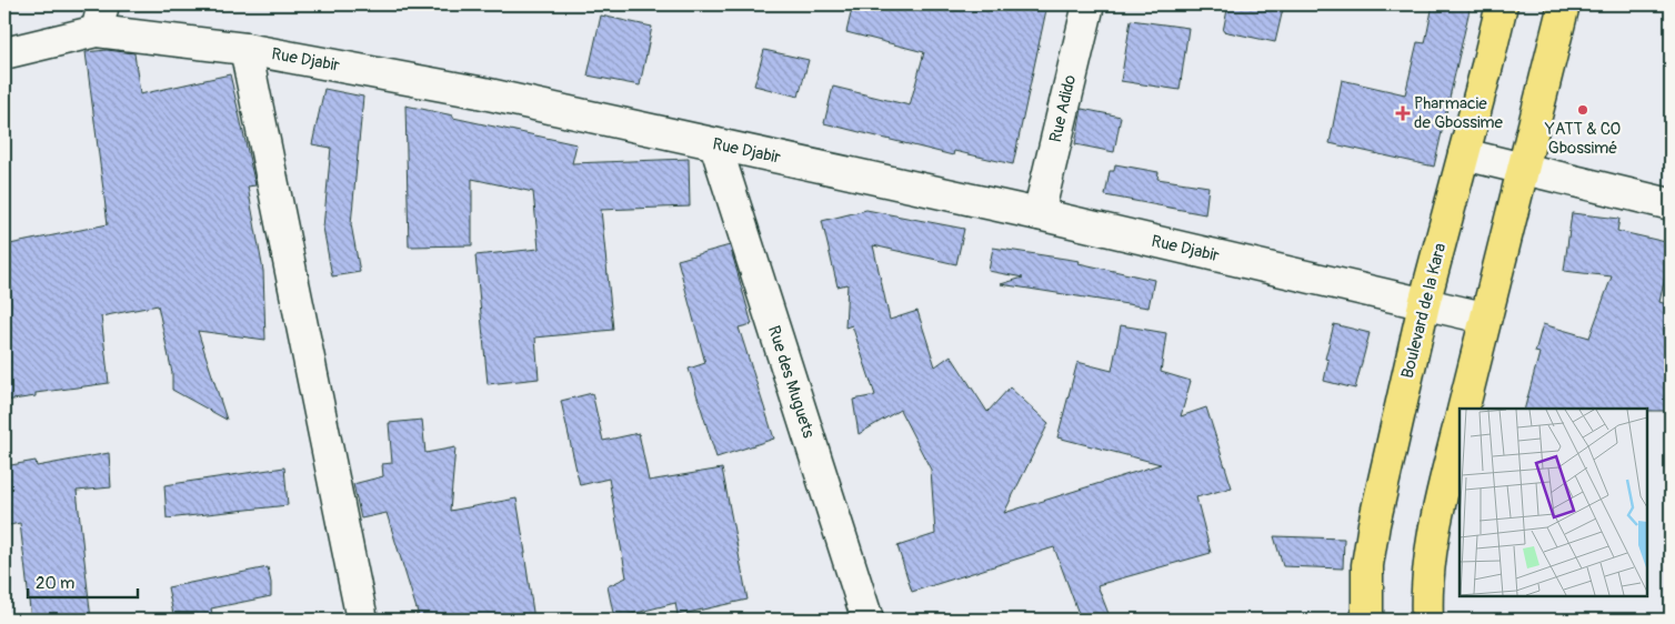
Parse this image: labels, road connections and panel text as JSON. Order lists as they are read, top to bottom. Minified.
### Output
{"streets":{"main road":["Boulevard de la Kara"],"street":["Rue Djabir","Rue Adido","Rue des Muguets"]},"crossings":[["Rue Djabir","Rue Adido"],["Rue Djabir","Boulevard de la Kara"],["Rue Djabir","Rue des Muguets"]],"places":{"other":["YATT & CO Gbossimé"],"health":["Pharmacie de Gbossime"]},"scale_bar":"20 m"}
